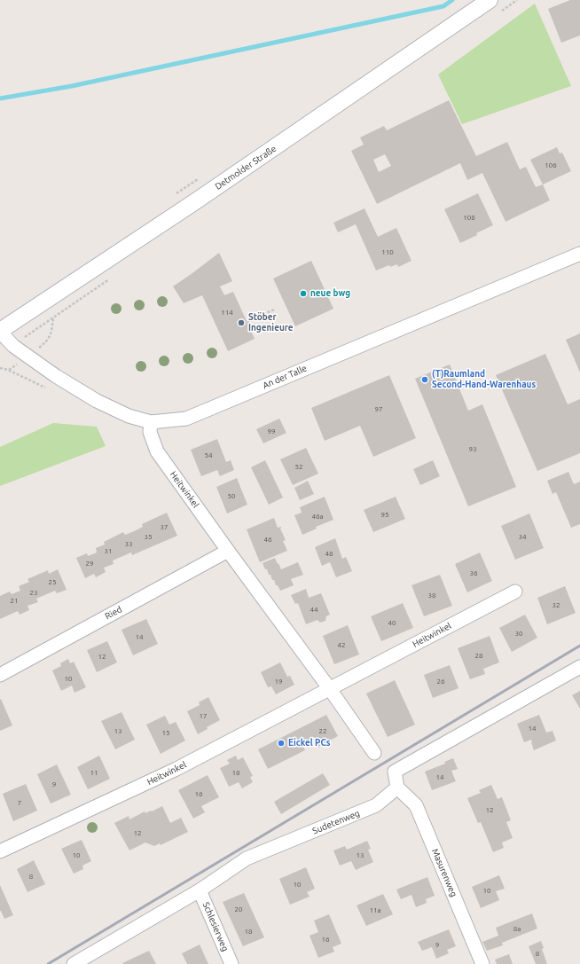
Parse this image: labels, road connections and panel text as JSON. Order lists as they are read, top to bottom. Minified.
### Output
{"streets":{"street":["Detmolder Straße","An der Talle","Heitwinkel","Ried","Sudetenweg","Masurenweg","Schlesierweg"]},"crossings":[["Detmolder Straße","An der Talle"],["An der Talle","Heitwinkel"],["Heitwinkel","Ried"],["Sudetenweg","Masurenweg"],["Sudetenweg","Schlesierweg"]],"places":["neue bwg","Stöber Ingenieure","(T)Raumland Second-Hand-Warenhaus","Eickel PCs"],"house_numbers":["106","108","110","114","97","99","93","54","52","50","95","46a","37","35","34","46","33","31","48","29","36","25","23","38","21","32","44","40","30","14","42","28","12","10","19","26","17","14","13","22","15","11","18","14","9","16","7","12","12","10","13","8","10","10","20","11a","8a","18","16","9","8"]}
